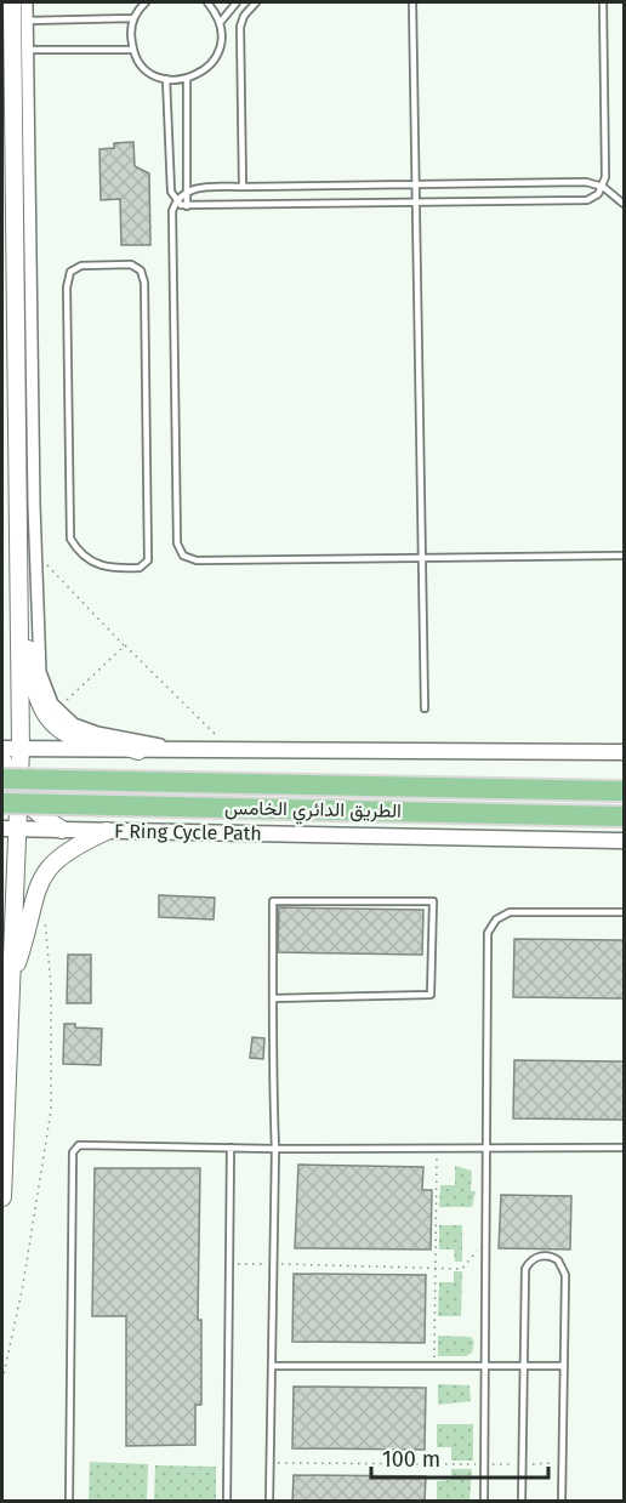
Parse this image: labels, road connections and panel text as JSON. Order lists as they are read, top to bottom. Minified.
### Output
{"streets":{"highway":["الطريق الدائري الخامس"]},"scale_bar":"100 m"}
